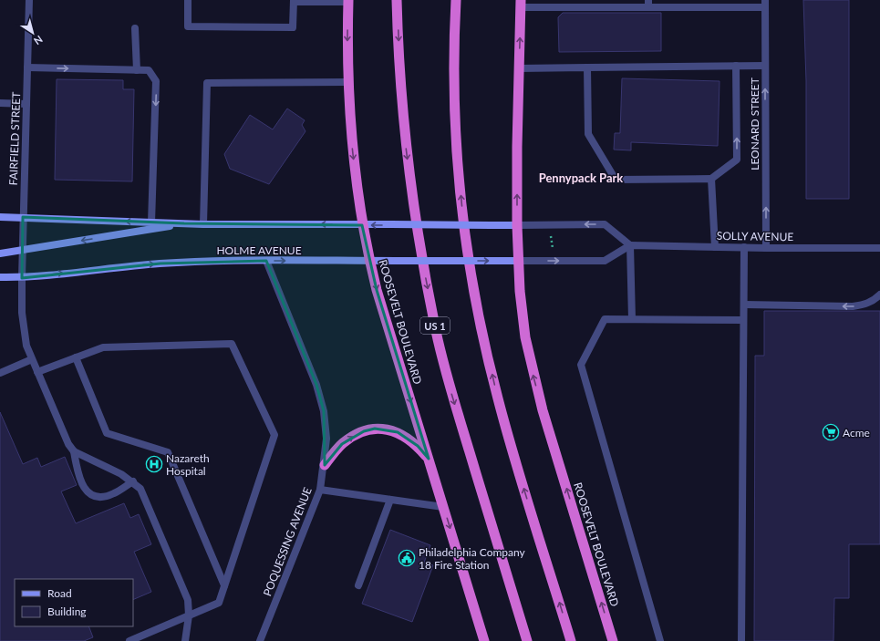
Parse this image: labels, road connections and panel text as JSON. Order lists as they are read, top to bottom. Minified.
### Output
{"streets":{"highway":["ROOSEVELT BOULEVARD","US 1"],"main road":["HOLME AVENUE"],"street":["LEONARD STREET","FAIRFIELD STREET","SOLLY AVENUE","POQUESSING AVENUE"]},"crossings":[["LEONARD STREET","SOLLY AVENUE"],["FAIRFIELD STREET","HOLME AVENUE"],["HOLME AVENUE","ROOSEVELT BOULEVARD"],["HOLME AVENUE","POQUESSING AVENUE"]],"districts":["Pennypack Park"],"places":{"supermarket":["Acme"],"hospital":["Nazareth Hospital"],"public building":["Philadelphia Company 18 Fire Station"]},"legend":["Road","Building"],"north":"bottom right"}
